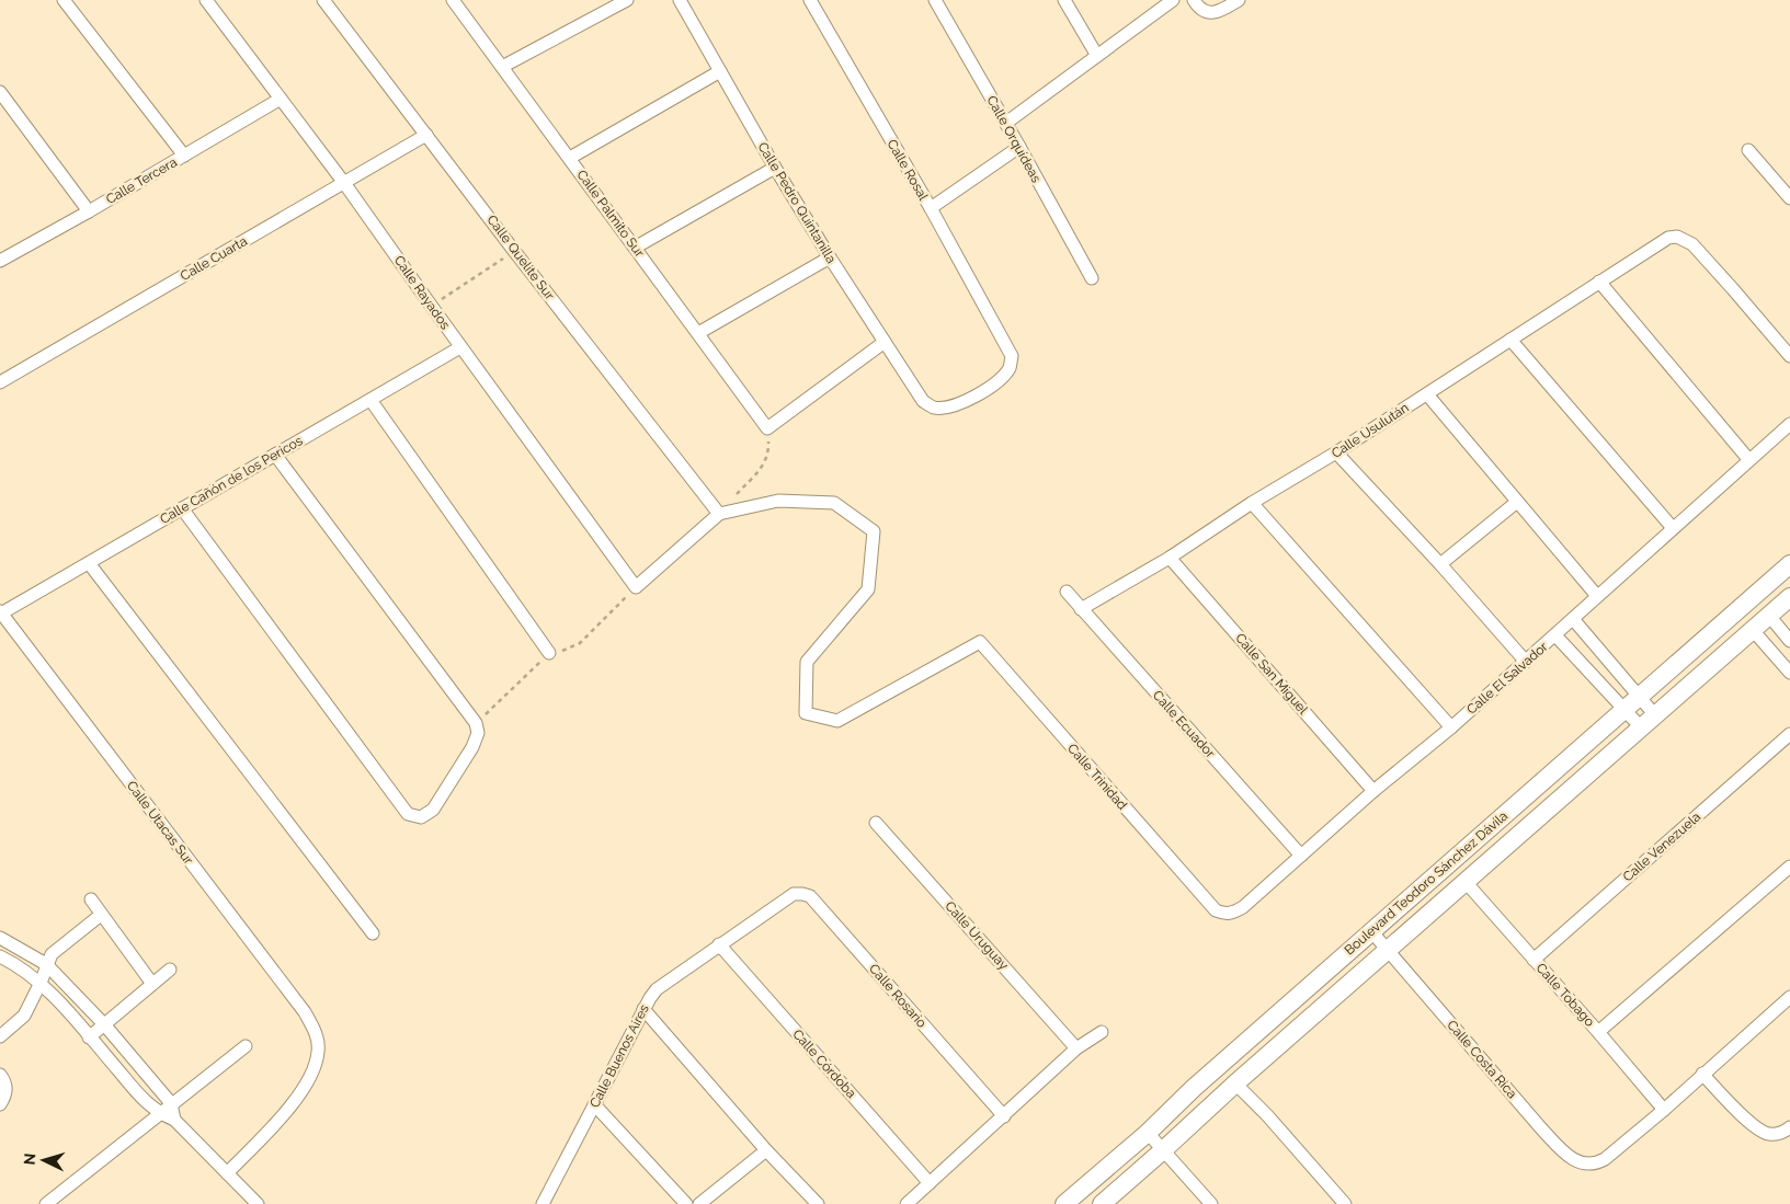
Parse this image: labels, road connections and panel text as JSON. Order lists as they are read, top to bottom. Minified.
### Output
{"streets":{"street":["Calle Orquídeas","Calle Rosal","Calle Tercera","Calle Pedro Quintanilla","Calle Palmito Sur","Calle Quelite Sur","Calle Cuarta","Calle Rayados","Calle Usulután","Calle Cañón de los Pericos","Calle San Miguel","Calle El Salvador","Calle Ecuador","Calle Trinidad","Calle Utacas Sur","Calle Venezuela","Boulevard Teodoro Sánchez Dávila","Calle Uruguay","Calle Tobago","Calle Rosario","Calle Buenos Aires","Calle Costa Rica","Calle Córdoba"]},"crossings":[["Calle Rosal","Calle Pedro Quintanilla"],["Calle Tercera","Calle Rayados"],["Calle Quelite Sur","Calle Cuarta"],["Calle Quelite Sur","Calle Rayados"],["Calle Quelite Sur","Calle Trinidad"],["Calle Cuarta","Calle Rayados"],["Calle Rayados","Calle Cañón de los Pericos"],["Calle Rayados","Calle Trinidad"],["Calle Usulután","Calle San Miguel"],["Calle Usulután","Calle Ecuador"],["Calle Cañón de los Pericos","Calle Utacas Sur"],["Calle San Miguel","Calle El Salvador"],["Calle El Salvador","Calle Ecuador"],["Calle El Salvador","Calle Trinidad"],["Calle Venezuela","Calle Tobago"],["Boulevard Teodoro Sánchez Dávila","Calle Tobago"],["Boulevard Teodoro Sánchez Dávila","Calle Costa Rica"],["Calle Tobago","Calle Costa Rica"],["Calle Rosario","Calle Buenos Aires"],["Calle Buenos Aires","Calle Córdoba"]],"north":"left"}
